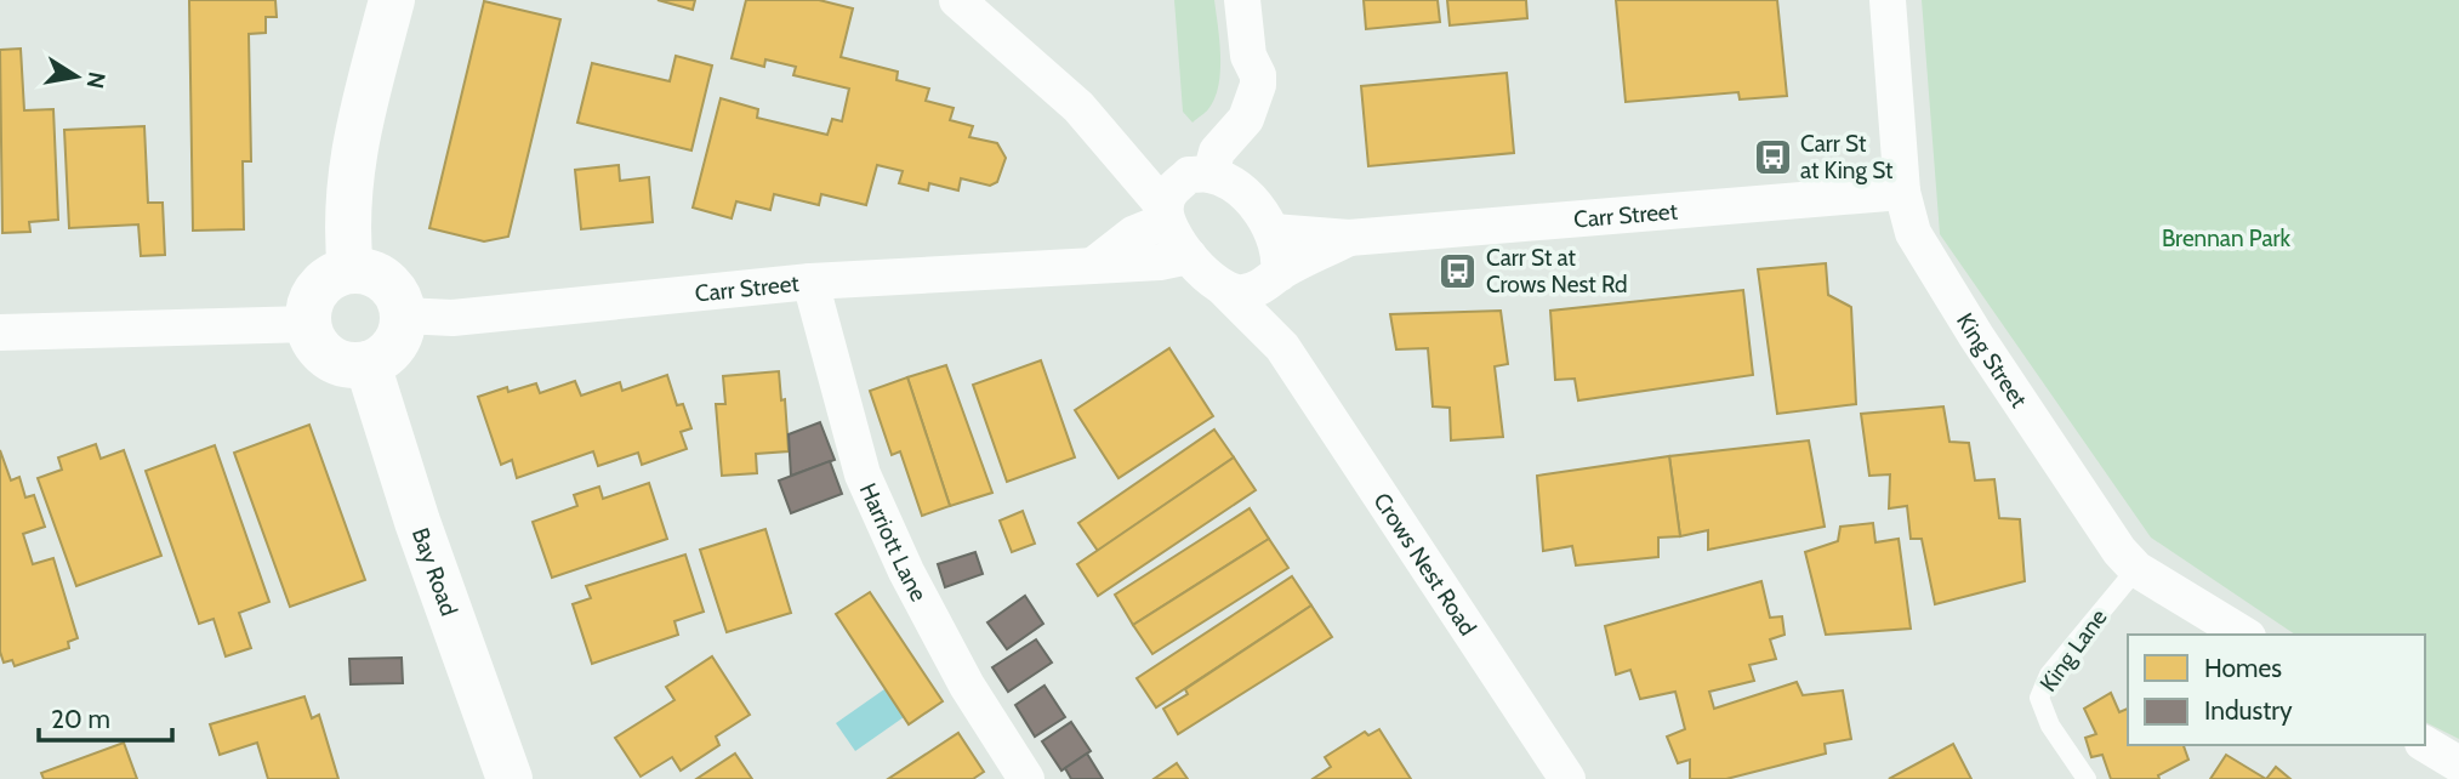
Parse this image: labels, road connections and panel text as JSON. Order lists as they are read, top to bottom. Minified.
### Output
{"streets":{"street":["Carr Street","King Street","Harriott Lane","Crows Nest Road","Bay Road"],"lane":["King Lane"]},"crossings":[["Carr Street","King Street"],["Carr Street","Harriott Lane"],["Carr Street","Crows Nest Road"],["Carr Street","Bay Road"],["King Street","King Lane"]],"parks":["Brennan Park"],"places":{"bus stop":["Carr St at King St","Carr St at Crows Nest Rd"]},"legend":["Homes","Industry"],"scale_bar":"20 m","north":"right"}
